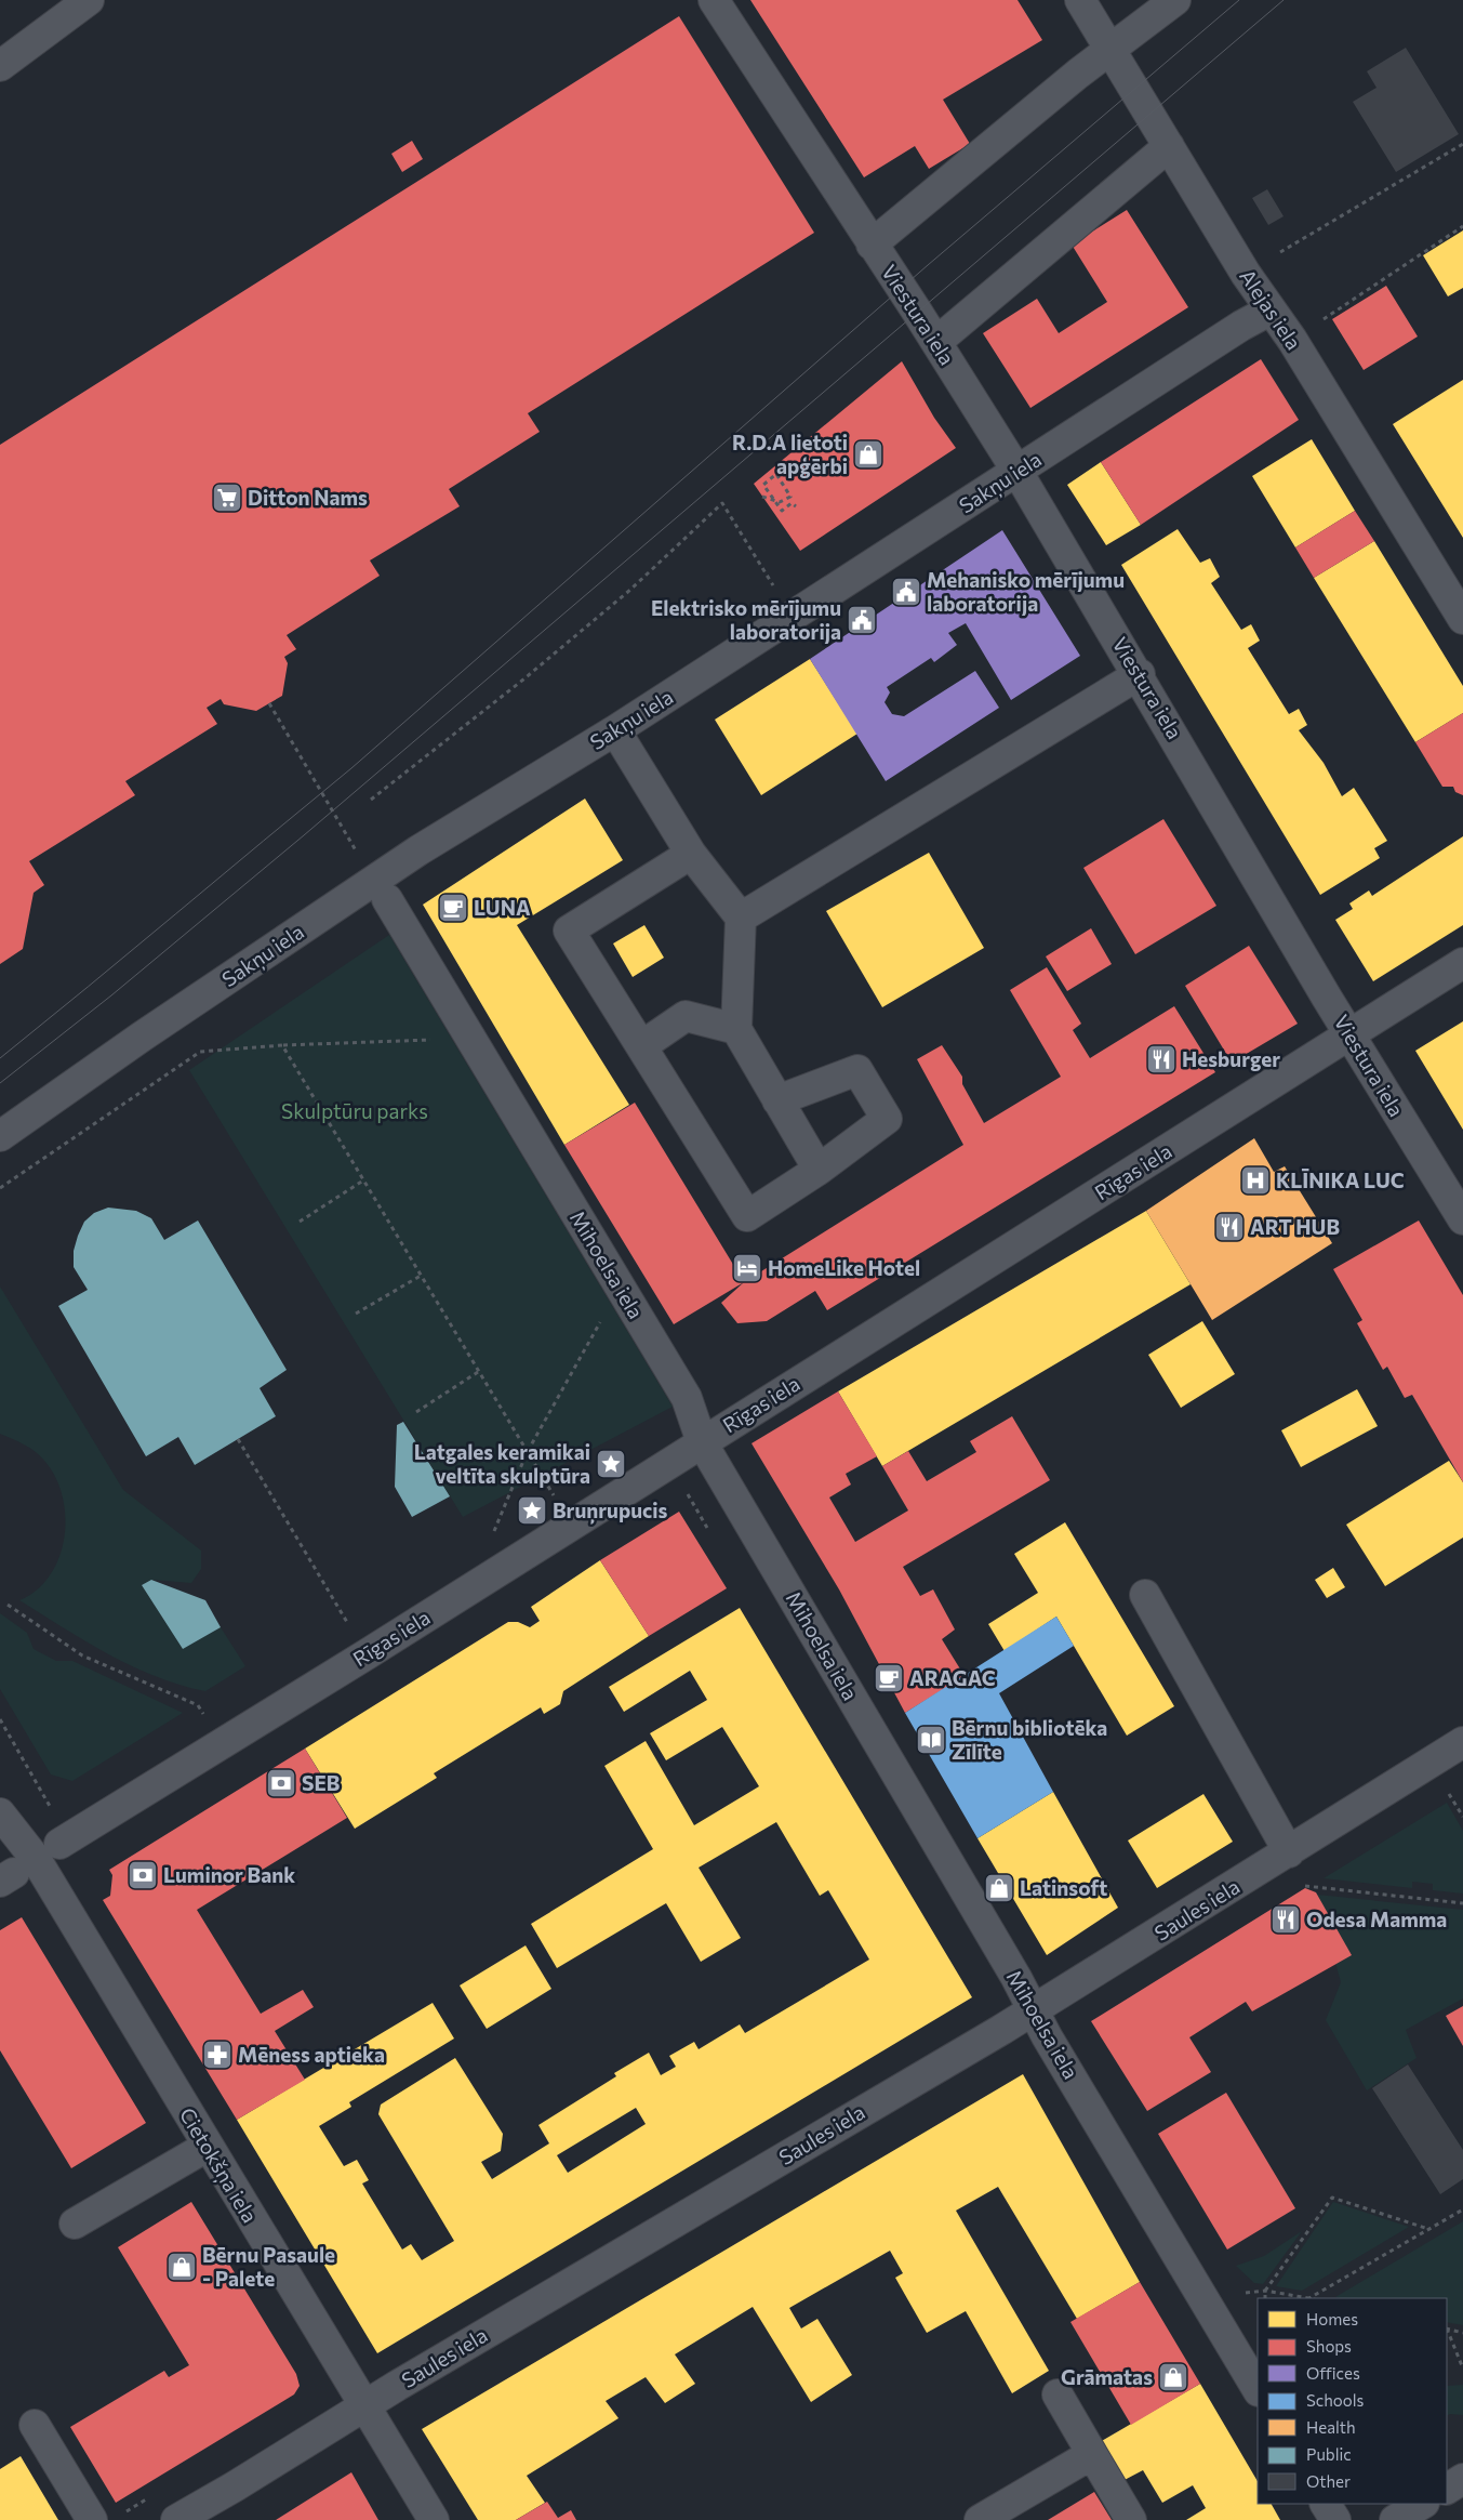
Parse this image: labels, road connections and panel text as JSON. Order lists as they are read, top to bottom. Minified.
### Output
{"streets":{"street":["Alejas iela","Viestura iela","Sakņu iela","Rīgas iela","Mihoelsa iela","Saules iela","Cietokšņa iela"]},"crossings":[["Alejas iela","Sakņu iela"],["Viestura iela","Sakņu iela"],["Viestura iela","Rīgas iela"],["Rīgas iela","Mihoelsa iela"],["Mihoelsa iela","Saules iela"],["Saules iela","Cietokšņa iela"]],"parks":["Skulptūru parks"],"places":{"shop":["R.D.A lietoti apģērbi","Latinsoft","Bērnu Pasaule - Palete","Grāmatas"],"supermarket":["Ditton Nams"],"public building":["Mehanisko mērījumu laboratorija","Elektrisko mērījumu laboratorija"],"cafe":["LUNA","ARAGAC"],"restaurant":["Hesburger","ART HUB","Odesa Mamma"],"hospital":["KLĪNIKA LUC"],"hotel":["HomeLike Hotel"],"place":["Latgales keramikai veltīta skulptūra","Bruņrupucis"],"library":["Bērnu bibliotēka Zīlīte"],"bank":["SEB","Luminor Bank"],"pharmacy":["Mēness aptieka"]},"legend":["Homes","Shops","Offices","Schools","Health","Public","Other"]}
